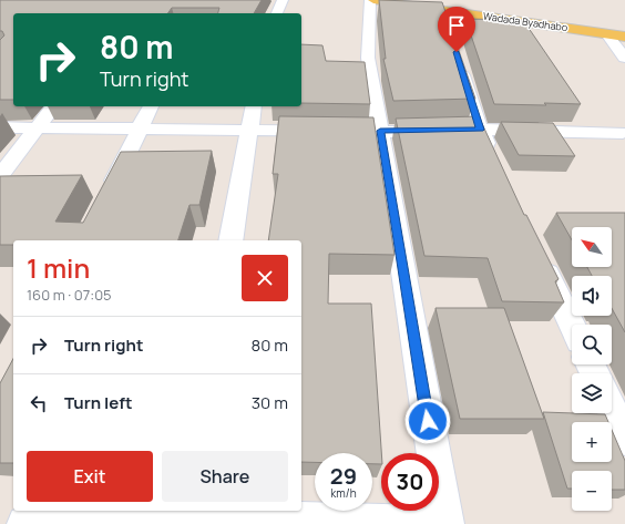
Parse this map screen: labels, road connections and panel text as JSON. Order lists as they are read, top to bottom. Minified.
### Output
{"streets":{"main road":["Wadada Byadhabo"]},"north":"top left","page":{"turn":["80 m","Turn right"],"map_buttons":["+","−"],"heading":["1 min","160 m · 07:05"],"list":[{"name":"Turn right","value":"80 m"},{"name":"Turn left","value":"30 m"}],"buttons":["Exit","Share"],"speed":"29 km/h","limit":"30"}}
